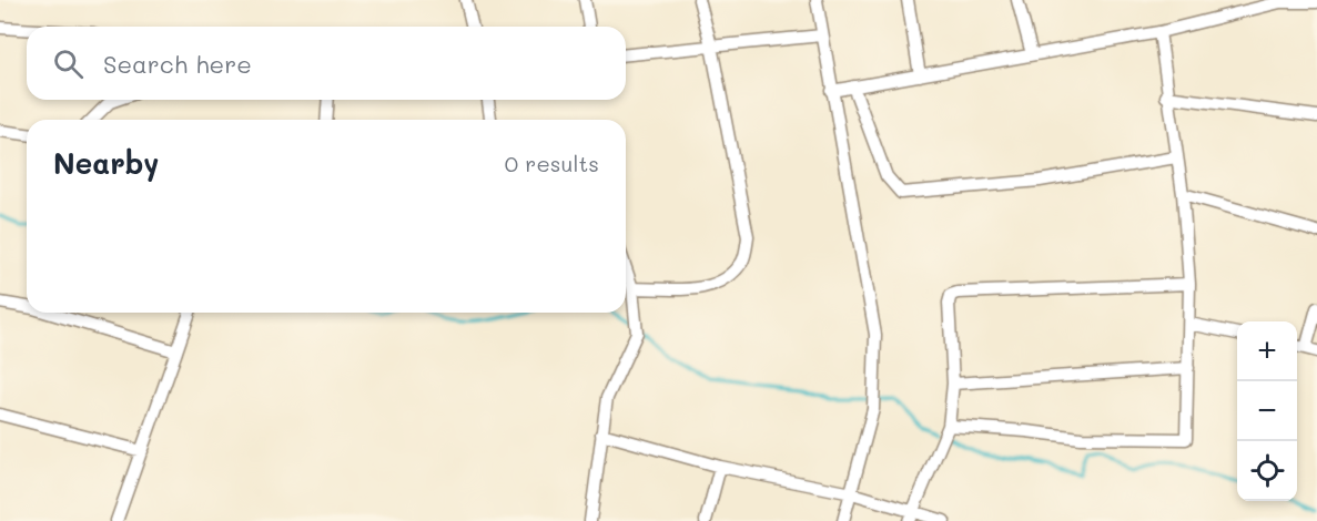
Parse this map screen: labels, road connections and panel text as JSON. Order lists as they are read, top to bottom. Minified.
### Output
{"page":{"search":"Search here","heading":["Nearby","0 results"],"map_buttons":["+","−"]}}
